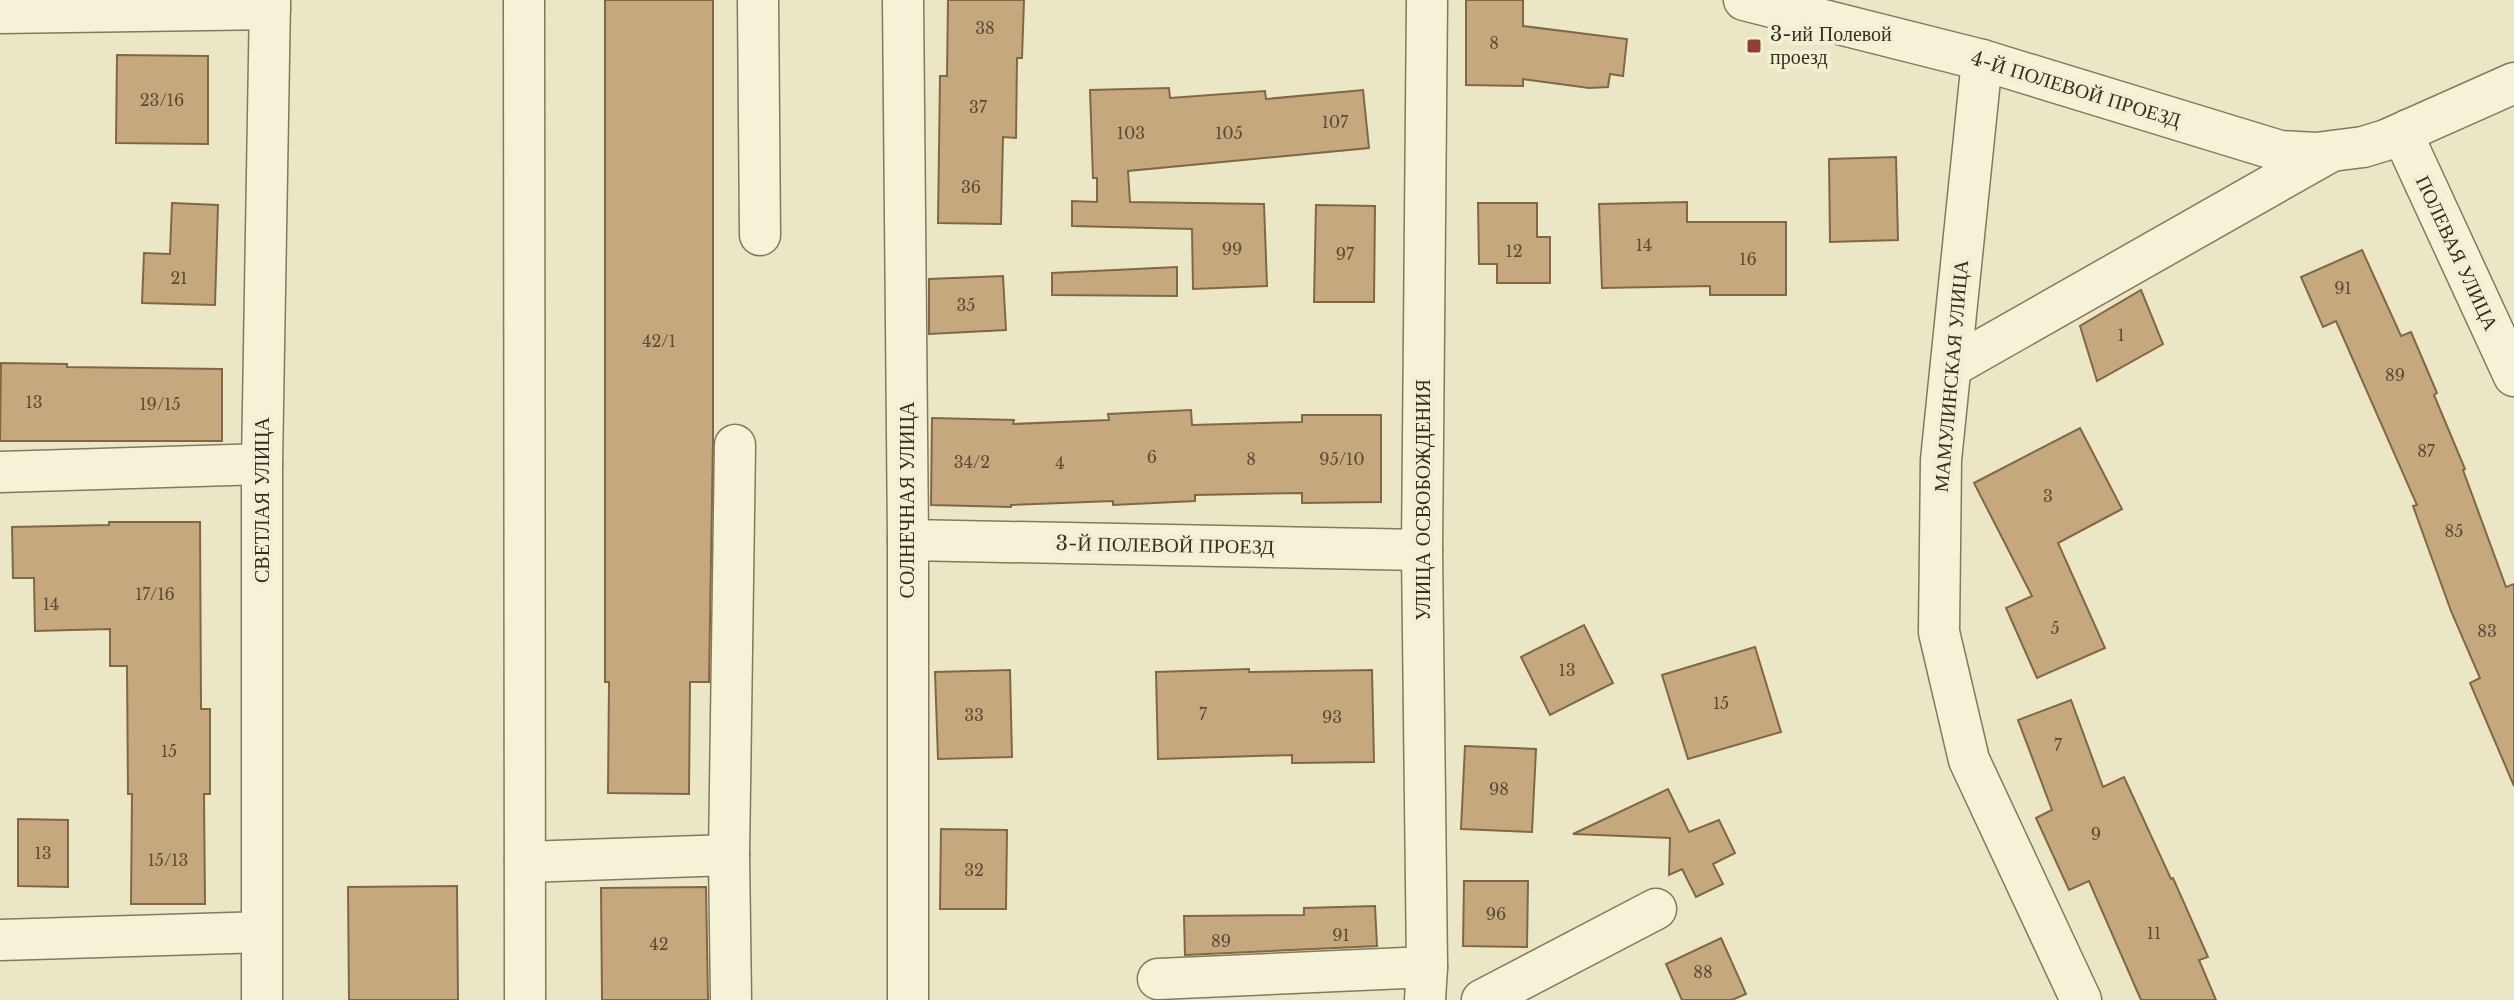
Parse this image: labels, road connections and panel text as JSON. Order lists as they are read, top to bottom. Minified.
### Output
{"streets":{"street":["4-Й ПОЛЕВОЙ ПРОЕЗД","ПОЛЕВАЯ УЛИЦА","МАМУЛИНСКАЯ УЛИЦА","СВЕТЛАЯ УЛИЦА","СОЛНЕЧНАЯ УЛИЦА","УЛИЦА ОСВОБОЖДЕНИЯ","3-Й ПОЛЕВОЙ ПРОЕЗД"]},"crossings":[["4-Й ПОЛЕВОЙ ПРОЕЗД","ПОЛЕВАЯ УЛИЦА"],["4-Й ПОЛЕВОЙ ПРОЕЗД","МАМУЛИНСКАЯ УЛИЦА"],["СОЛНЕЧНАЯ УЛИЦА","3-Й ПОЛЕВОЙ ПРОЕЗД"],["УЛИЦА ОСВОБОЖДЕНИЯ","3-Й ПОЛЕВОЙ ПРОЕЗД"]],"places":{"transit":["3-ий Полевой проезд"]},"house_numbers":["38","8","23/16","37","107","103","105","36","14","99","12","97","16","21","91","35","1","42/1","89","13","19/15","87","6","8","95/10","34/2","4","3","85","17/16","14","5","83","13","15","7","33","93","7","15","98","9","13","15/13","32","96","11","91","89","42","88"]}
